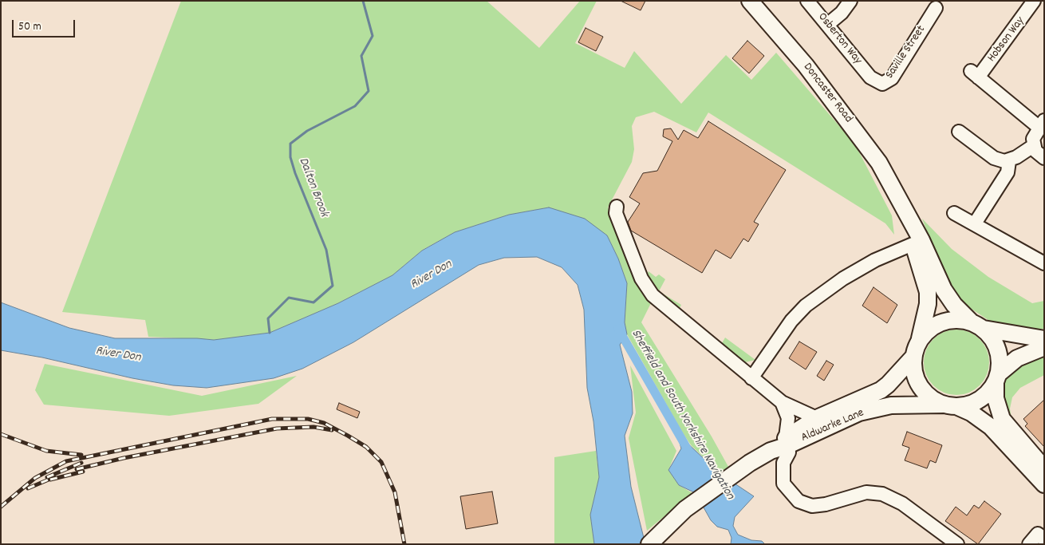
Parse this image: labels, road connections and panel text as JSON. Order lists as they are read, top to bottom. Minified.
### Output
{"streets":{"main road":["Doncaster Road","Aldwarke Lane"],"street":["Osberton Way","Hobson Way","Saville Street"]},"crossings":[["Osberton Way","Saville Street"],["Doncaster Road","Aldwarke Lane"]],"water":["Dalton Brook","River Don","Sheffield and South Yorkshire Navigation"],"scale_bar":"50 m"}
